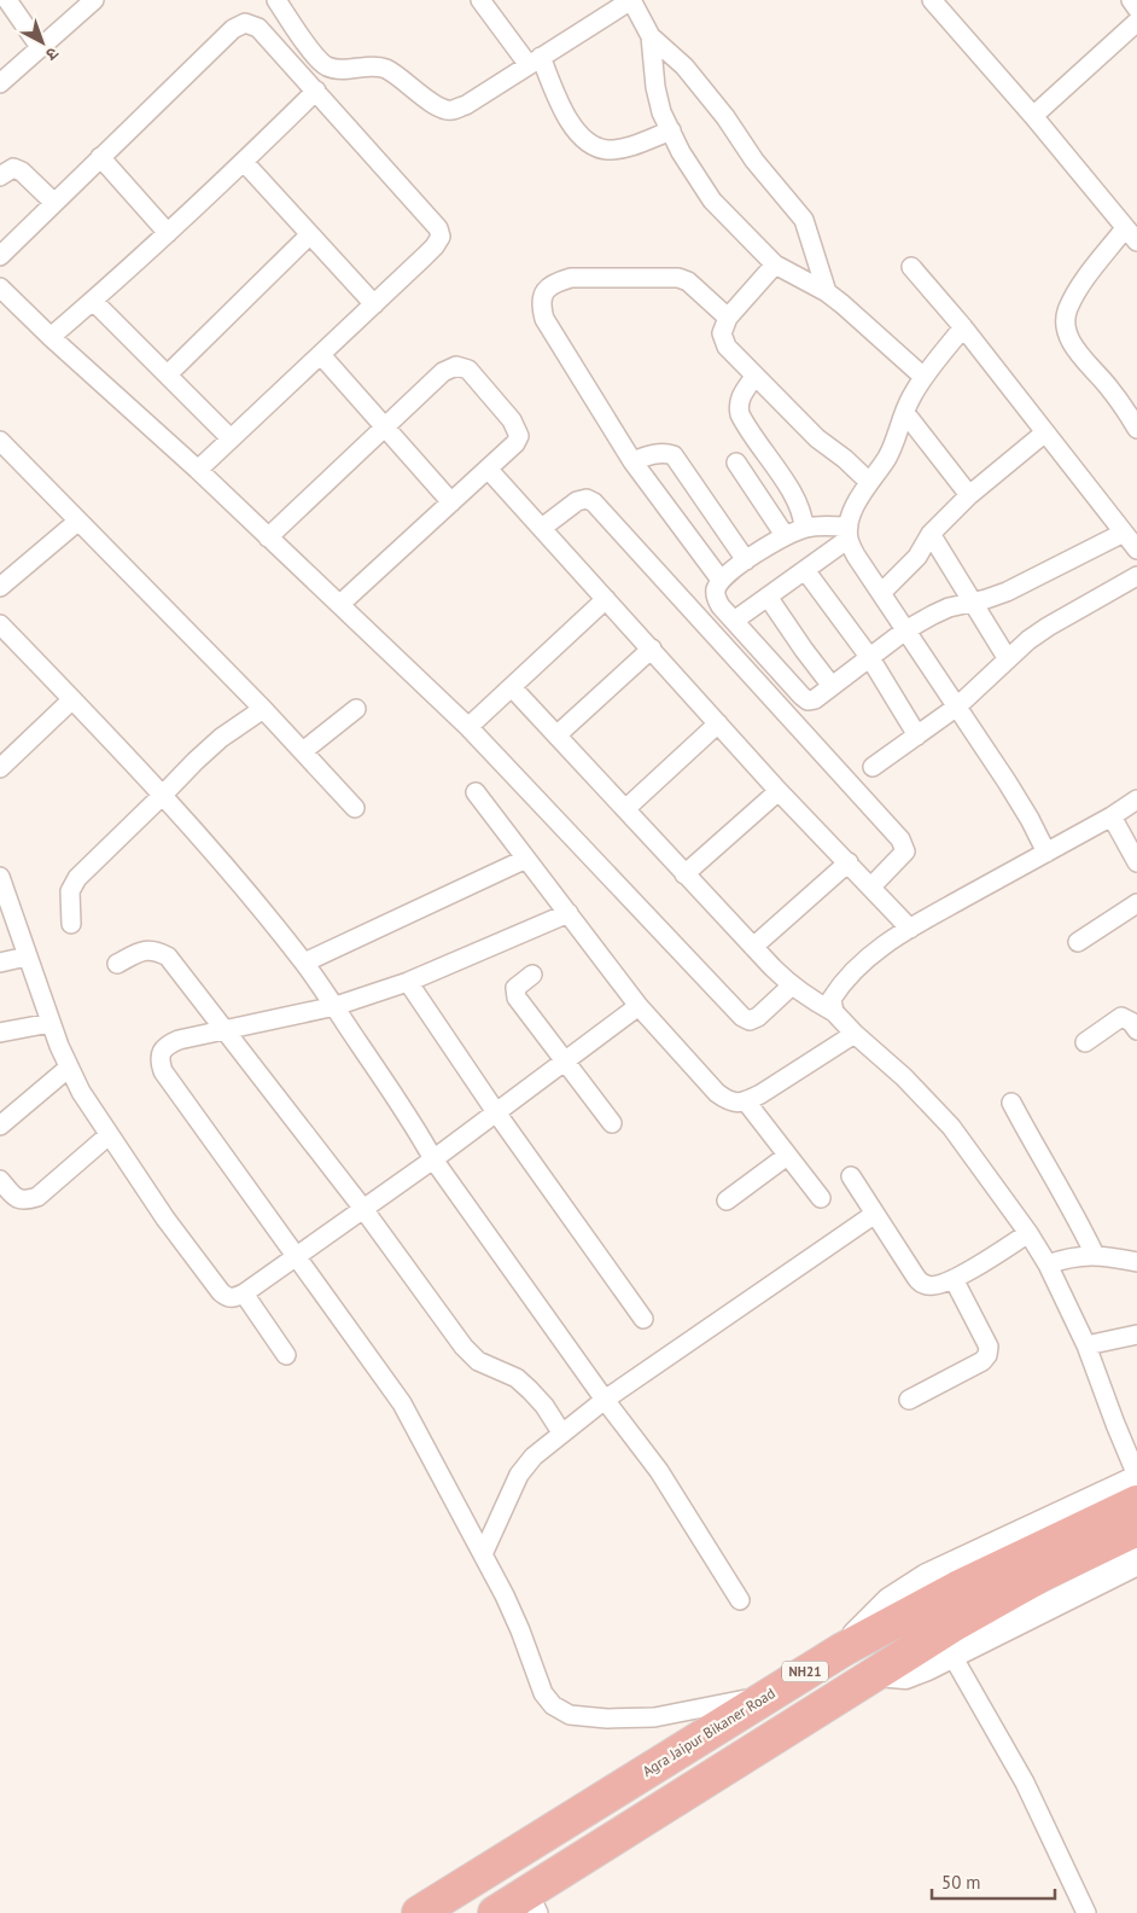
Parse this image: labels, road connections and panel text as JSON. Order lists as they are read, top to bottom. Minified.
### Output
{"streets":{"highway":["NH21","Agra Jaipur Bikaner Road"]},"scale_bar":"50 m","north":"bottom right"}
